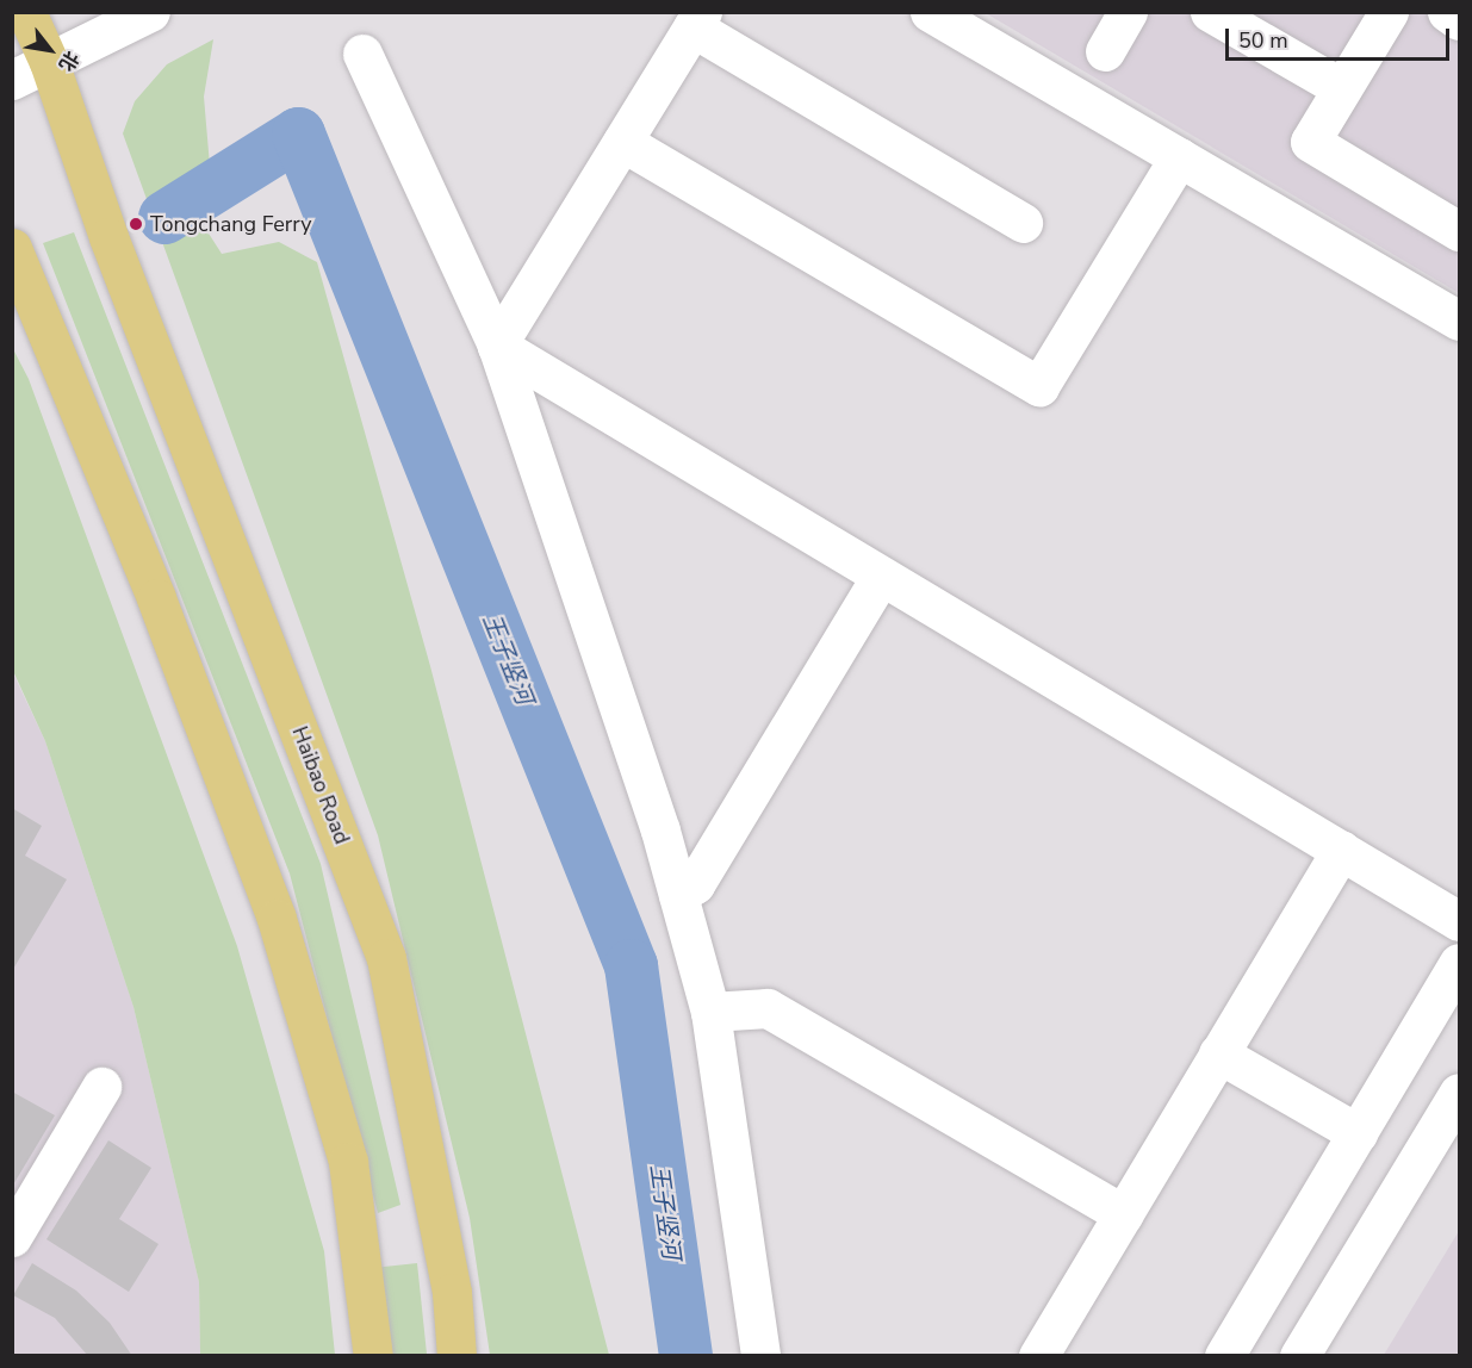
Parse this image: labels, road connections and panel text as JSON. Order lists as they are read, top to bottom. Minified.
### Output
{"streets":{"main road":["Haibao Road"]},"water":["王子竖河"],"places":["Tongchang Ferry"],"scale_bar":"50 m","north":"bottom right"}
